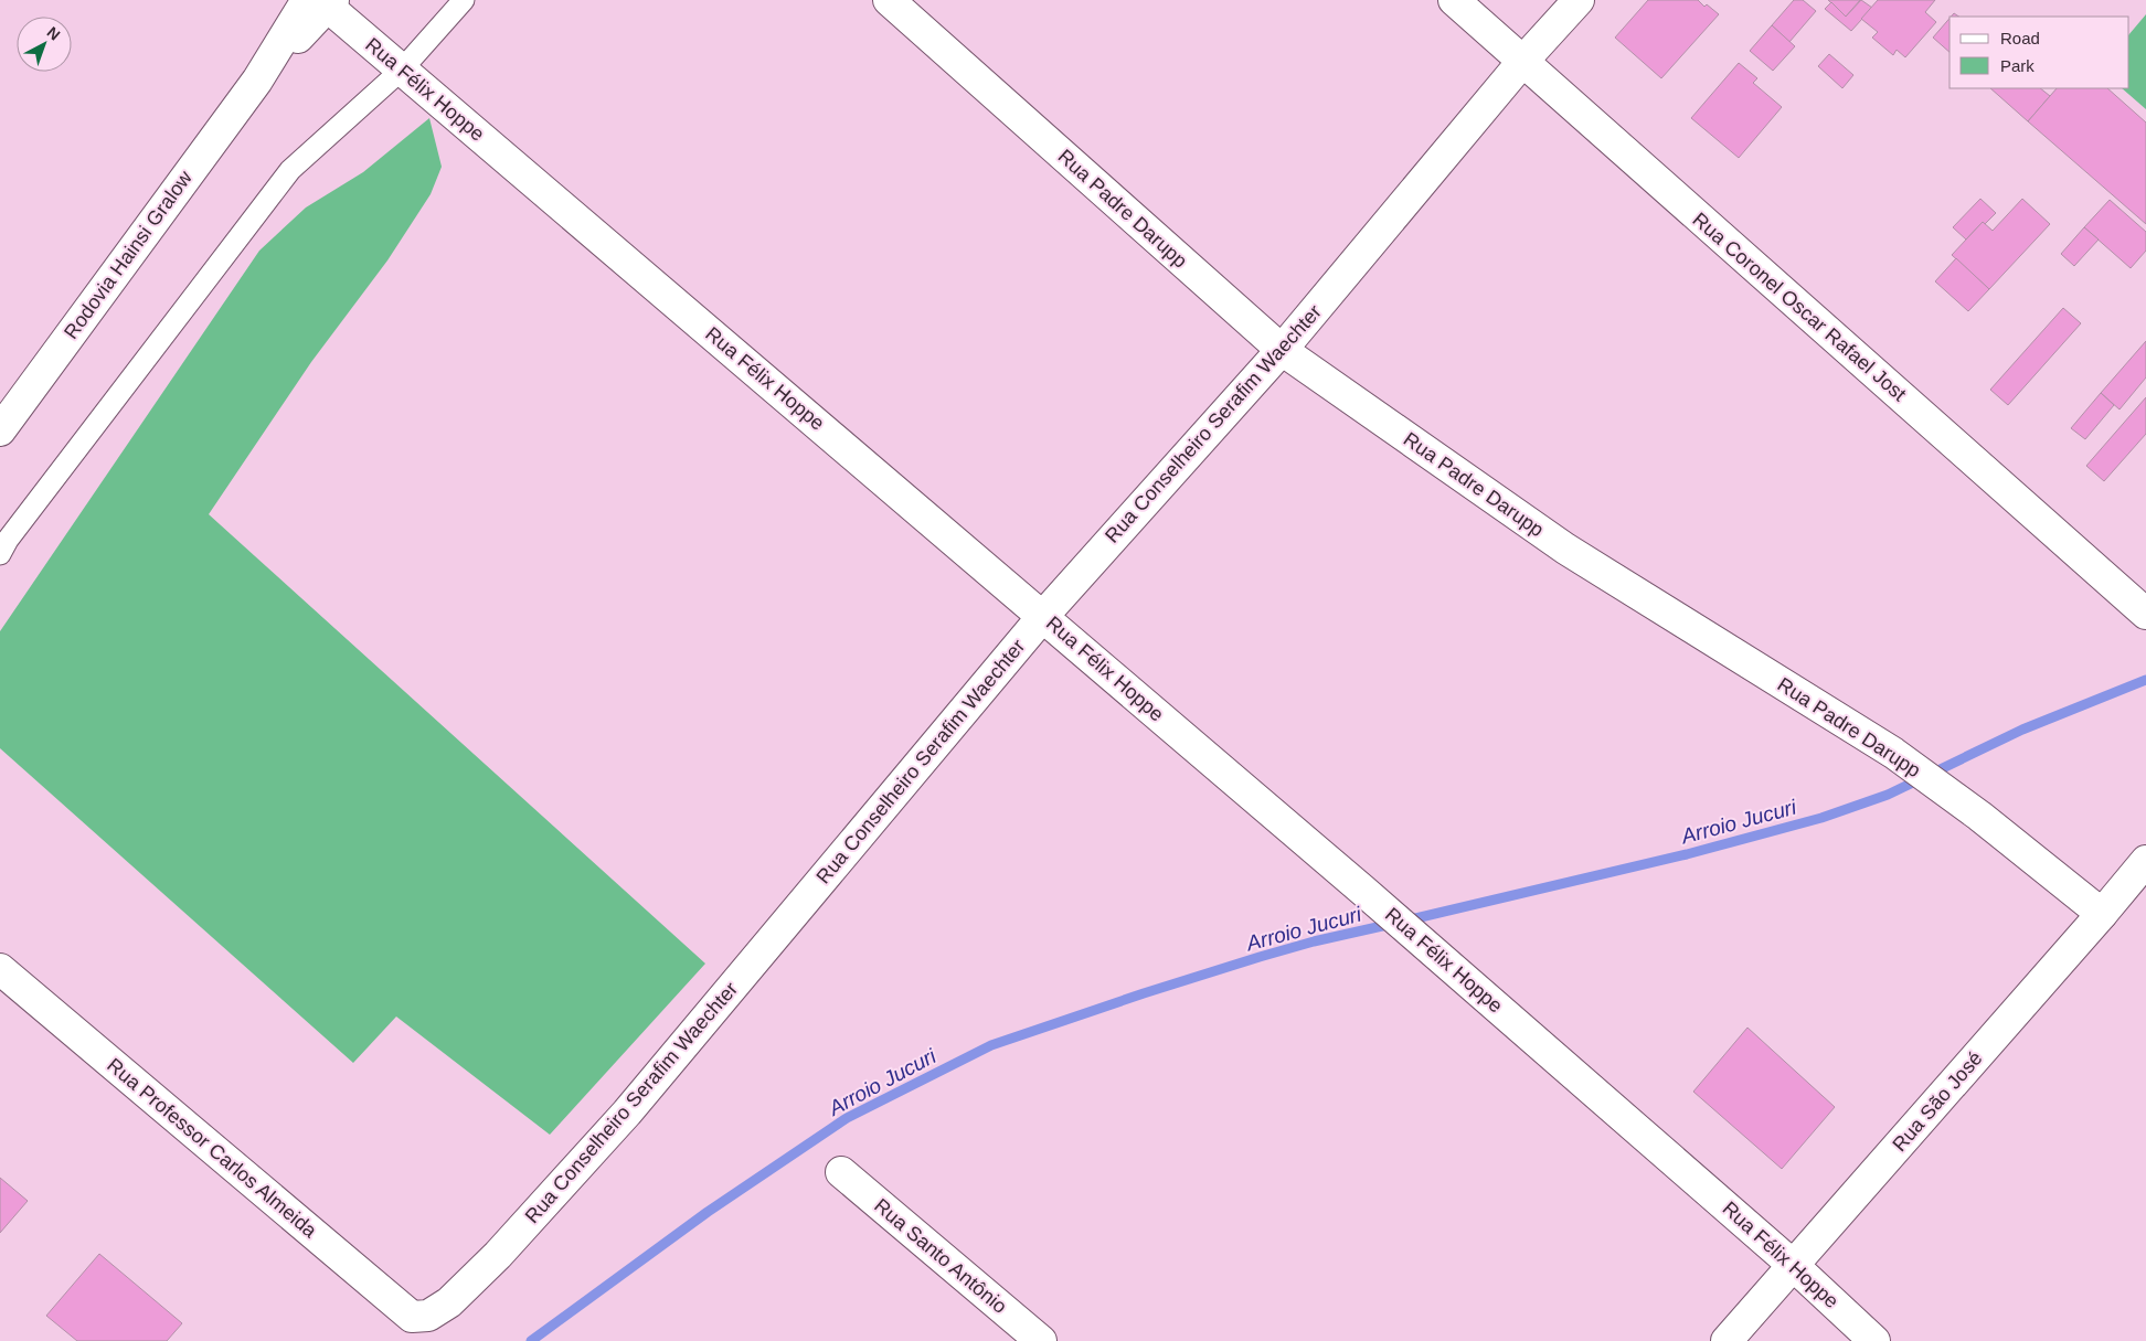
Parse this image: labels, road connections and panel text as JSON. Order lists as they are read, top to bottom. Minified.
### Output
{"streets":{"street":["Rua Félix Hoppe","Rua Padre Darupp","Rodovia Hainsi Gralow","Rua Coronel Oscar Rafael Jost","Rua Conselheiro Serafim Waechter","Rua São José","Rua Professor Carlos Almeida","Rua Santo Antônio"]},"crossings":[["Rua Félix Hoppe","Rodovia Hainsi Gralow"],["Rua Félix Hoppe","Rua Conselheiro Serafim Waechter"],["Rua Félix Hoppe","Rua São José"],["Rua Padre Darupp","Rua Conselheiro Serafim Waechter"],["Rua Padre Darupp","Rua São José"],["Rua Coronel Oscar Rafael Jost","Rua Conselheiro Serafim Waechter"],["Rua Conselheiro Serafim Waechter","Rua Professor Carlos Almeida"]],"water":["Arroio Jucuri"],"legend":["Road","Park"],"north":"top right"}
